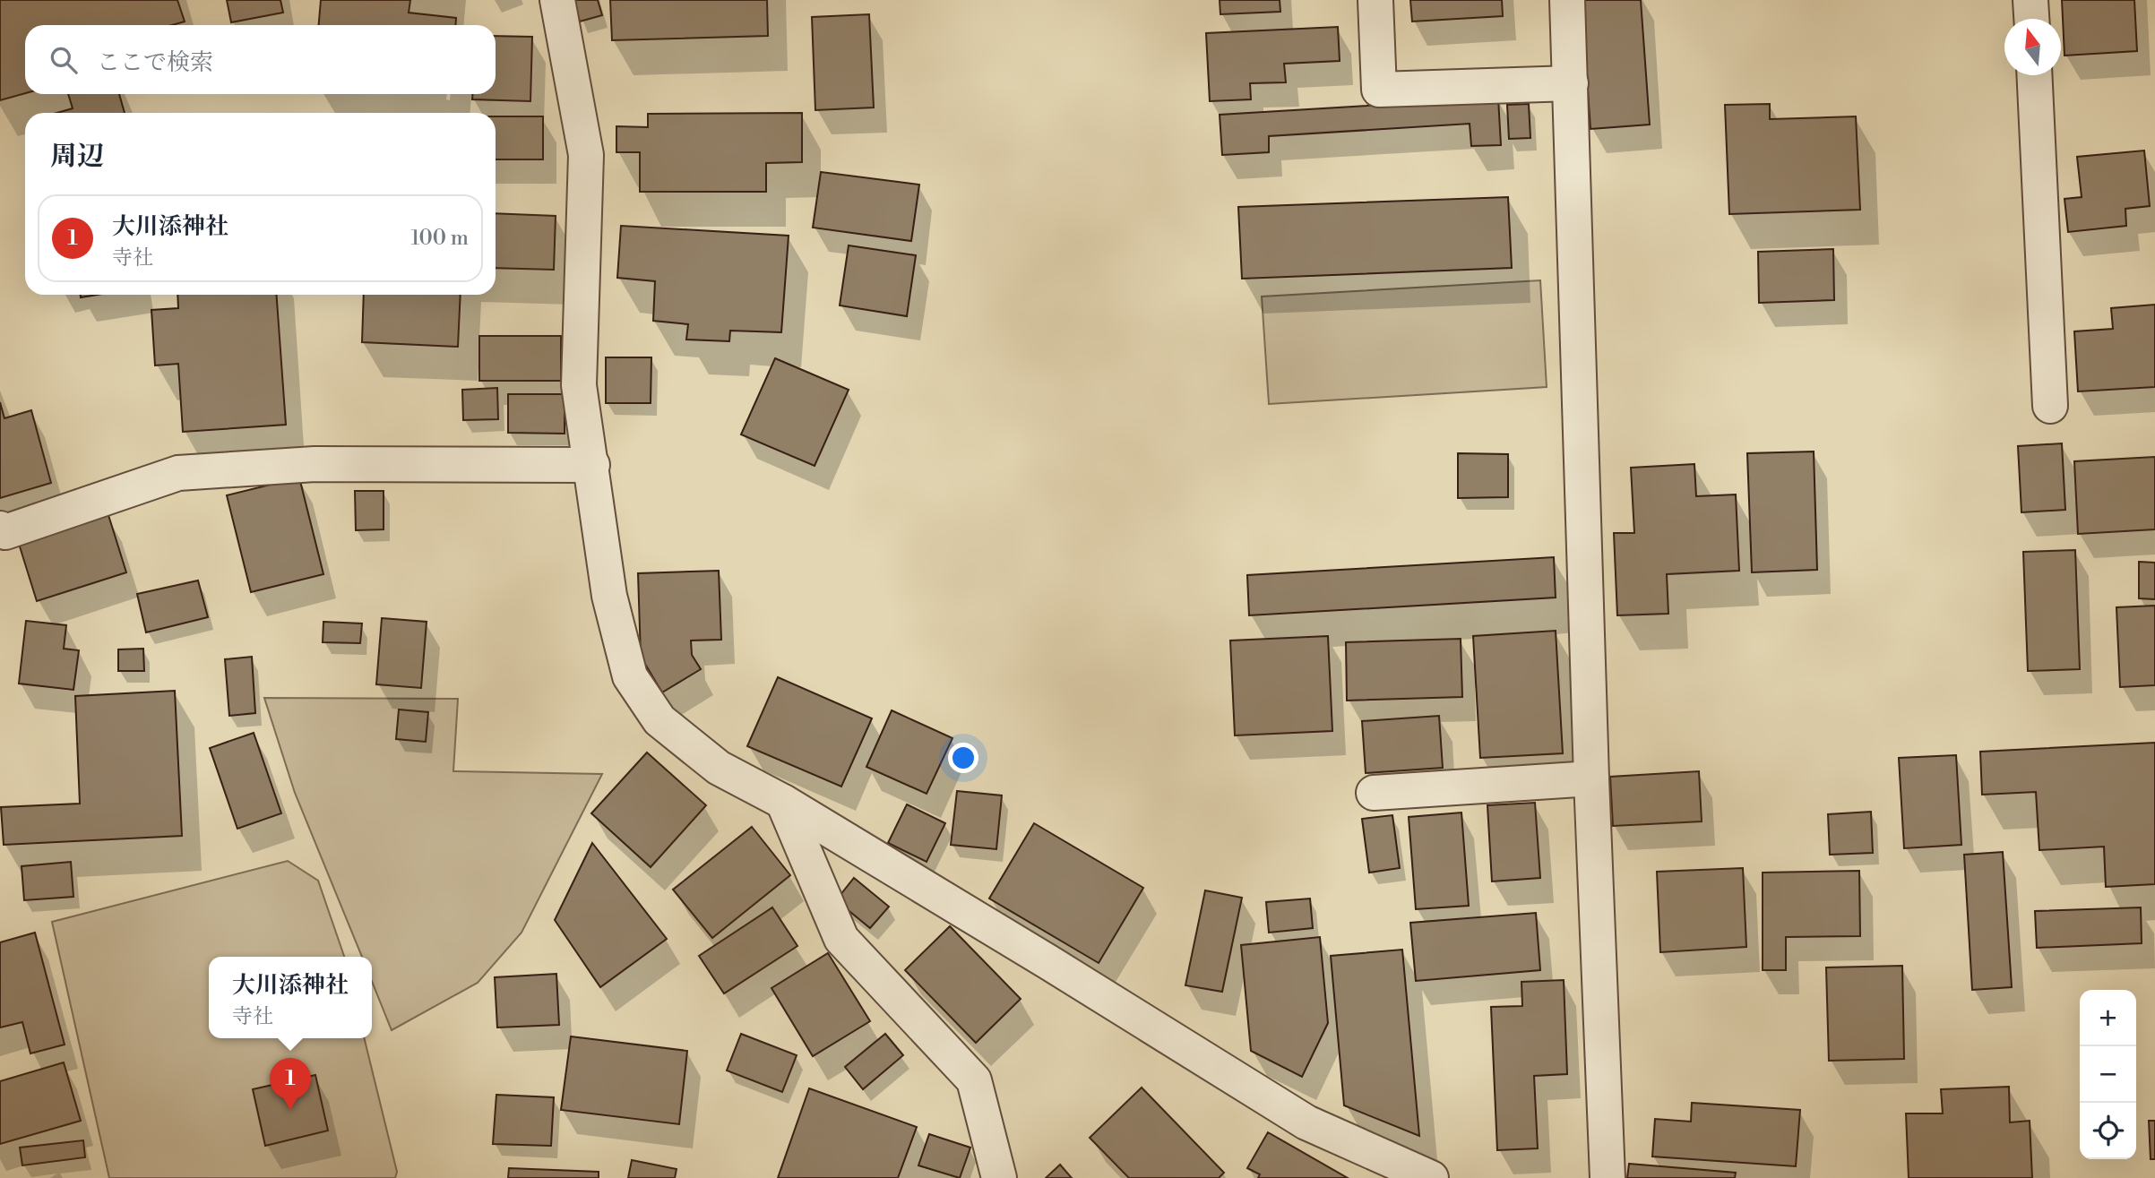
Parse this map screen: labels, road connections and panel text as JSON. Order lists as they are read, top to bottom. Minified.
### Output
{"north":"top","page":{"search":"ここで検索","heading":"周辺","list":[{"mark":"1","name":"大川添神社","note":"寺社","value":"100 m"}],"popup":["大川添神社","寺社"],"map_buttons":["+","−"],"pins":"1"}}
